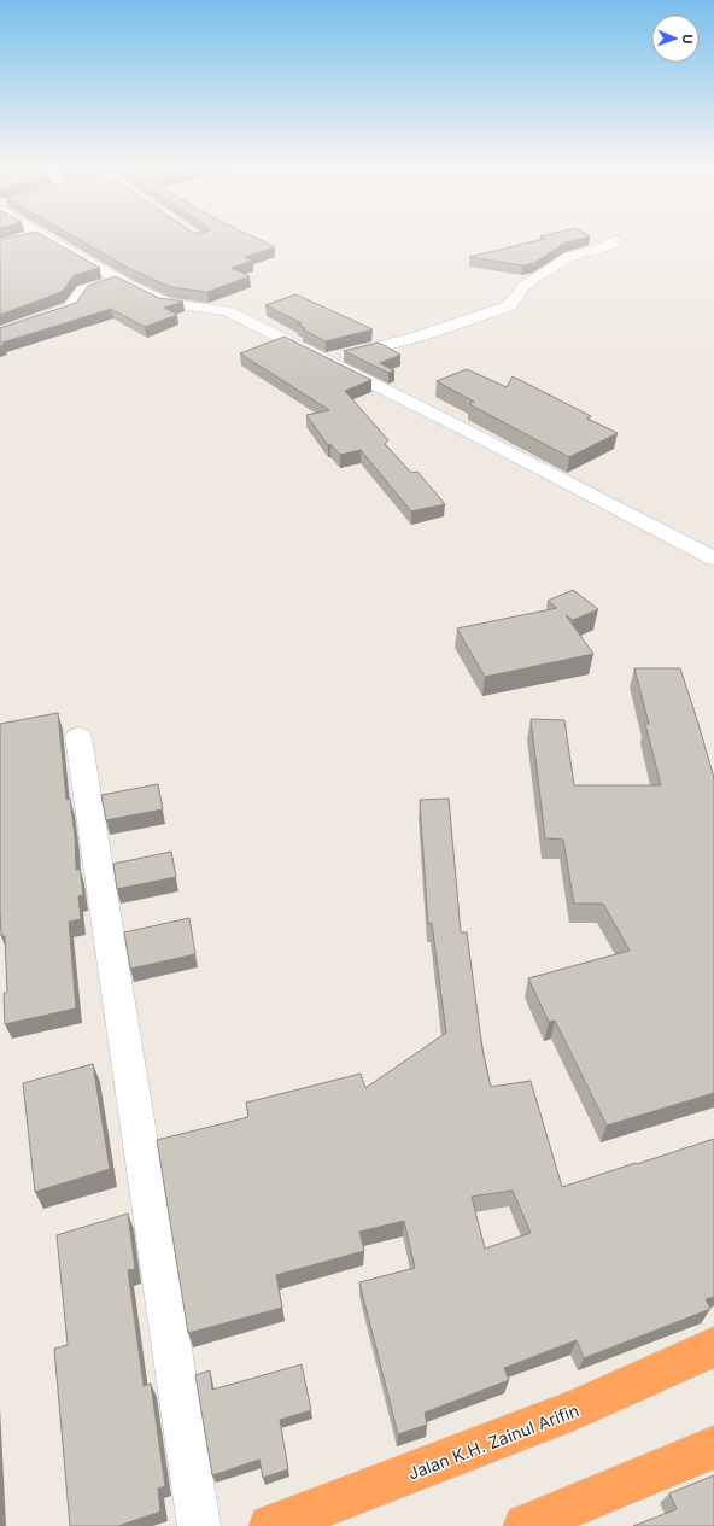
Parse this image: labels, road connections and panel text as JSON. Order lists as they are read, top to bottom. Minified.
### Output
{"streets":{"highway":["Jalan K.H. Zainul Arifin"]},"north":"right"}
